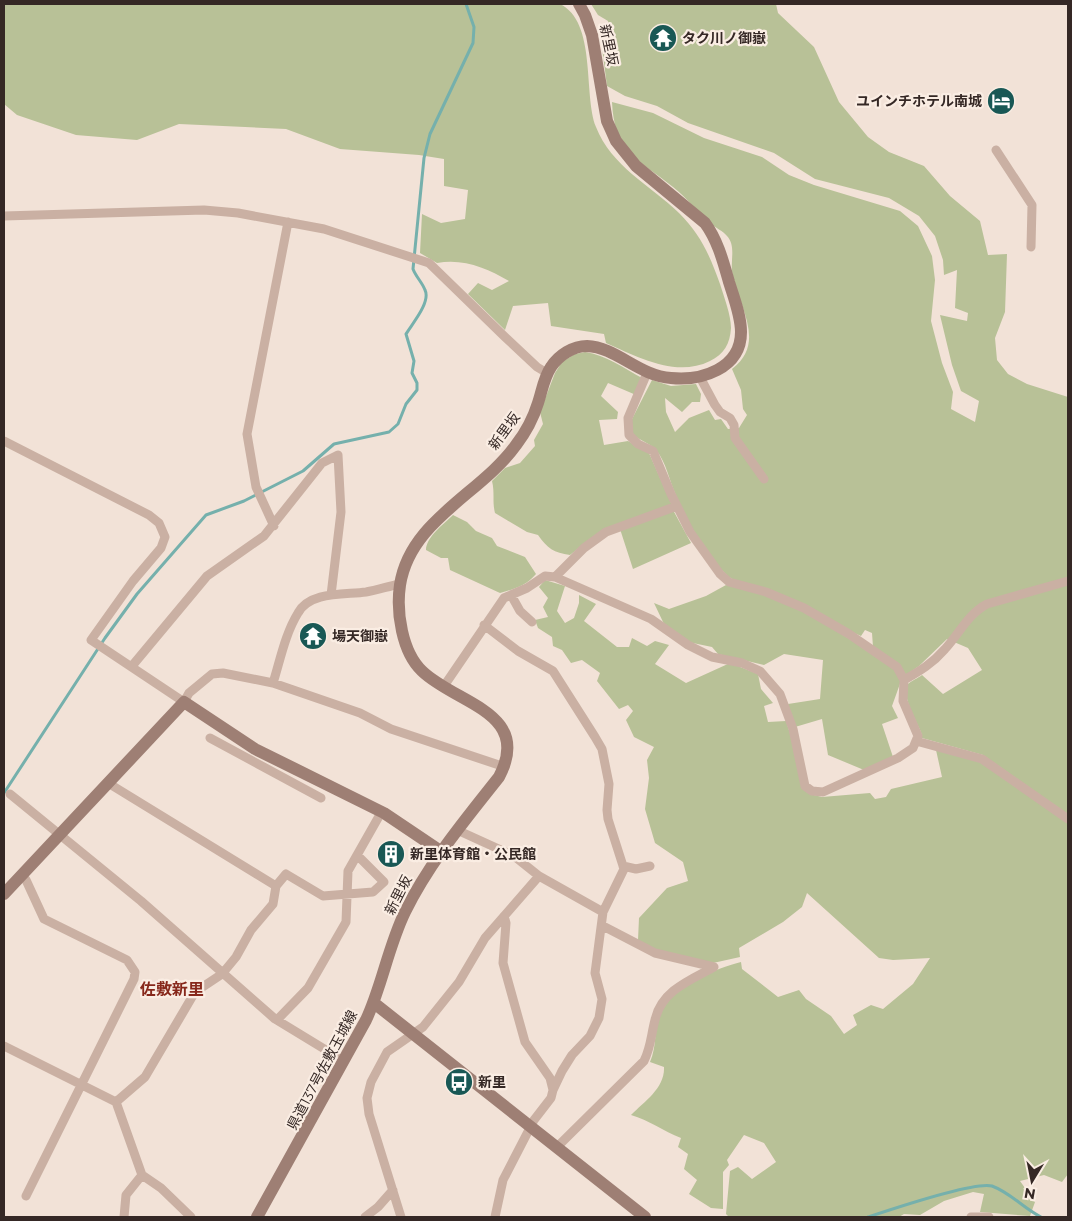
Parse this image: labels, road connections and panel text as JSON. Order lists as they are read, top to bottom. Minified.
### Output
{"streets":{"main road":["新里坂","県道137号佐敷玉城線"]},"crossings":[["新里坂","県道137号佐敷玉城線"]],"districts":["佐敷新里"],"places":{"temple":["タク川ノ御嶽","場天御嶽"],"hotel":["ユインチホテル南城"],"building":["新里体育館・公民館"],"bus stop":["新里"]},"north":"bottom"}
